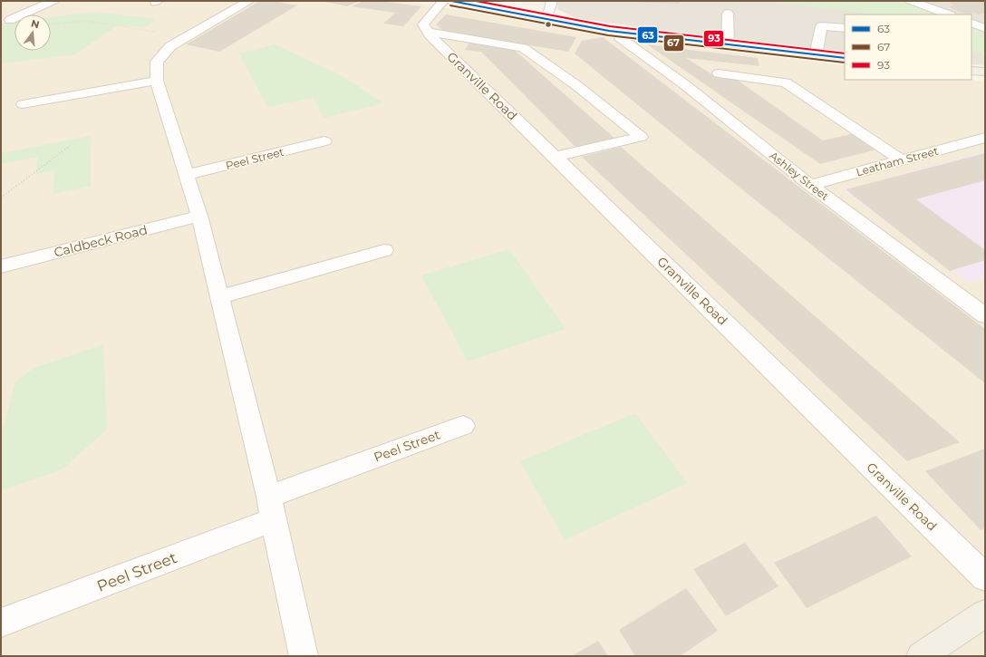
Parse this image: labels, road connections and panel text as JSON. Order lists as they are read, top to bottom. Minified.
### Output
{"streets":{"street":["Granville Road","Peel Street","Leatham Street","Ashley Street","Caldbeck Road"]},"crossings":[["Leatham Street","Ashley Street"]],"lines":["transit line 63","transit line 93","transit line 67"],"legend":["63","67","93"],"north":"top"}
